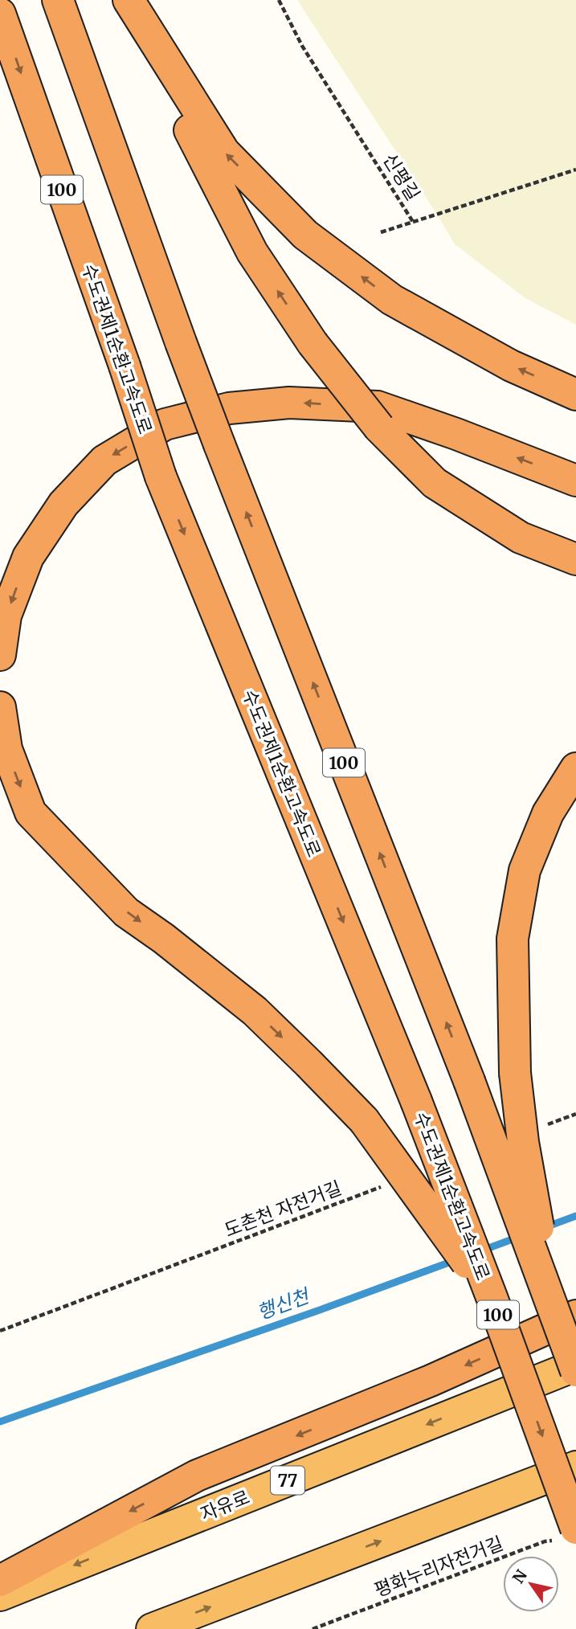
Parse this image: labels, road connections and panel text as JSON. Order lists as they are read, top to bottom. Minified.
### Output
{"streets":{"highway":["100","수도권제1순환고속도로","77","자유로"],"path":["신평길","도촌천 자전거길","평화누리자전거길"]},"crossings":[["수도권제1순환고속도로","평화누리자전거길"]],"water":["행신천"],"north":"top left"}
